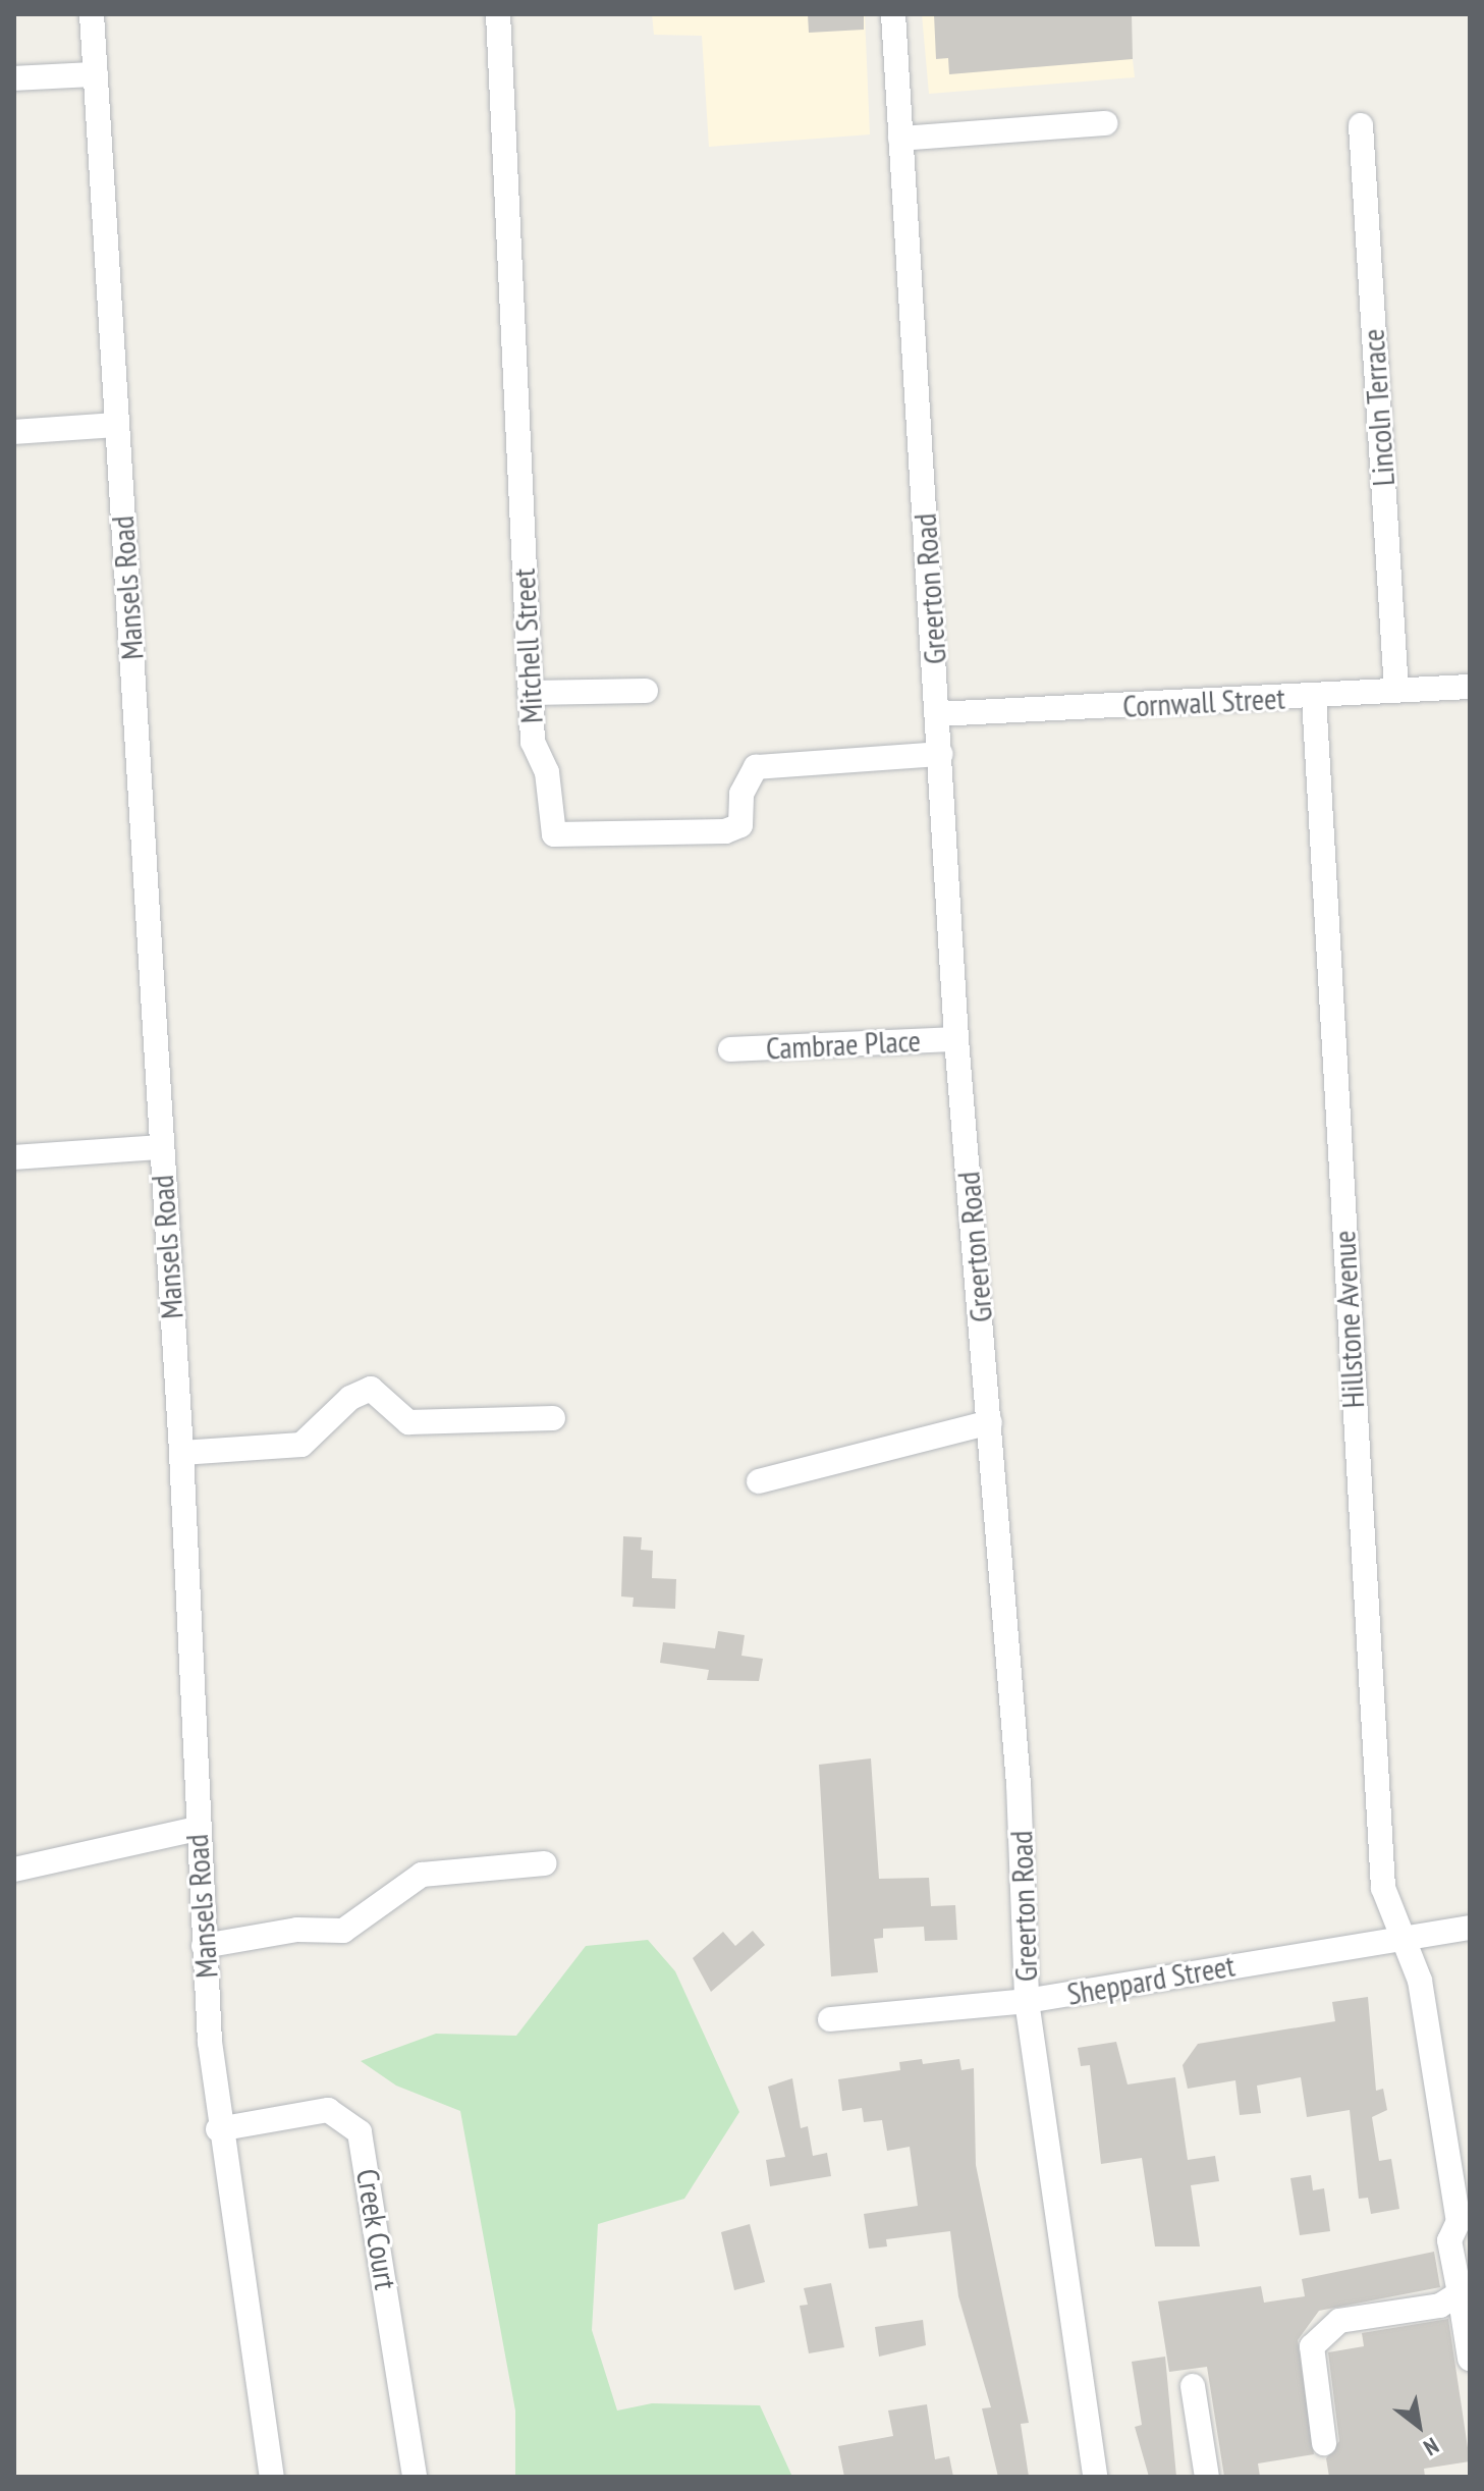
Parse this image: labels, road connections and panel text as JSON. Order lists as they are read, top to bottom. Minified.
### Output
{"streets":{"street":["Lincoln Terrace","Mansels Road","Greerton Road","Mitchell Street","Cornwall Street","Cambrae Place","Hillstone Avenue","Sheppard Street","Creek Court"]},"crossings":[["Lincoln Terrace","Cornwall Street"],["Mansels Road","Creek Court"],["Greerton Road","Mitchell Street"],["Greerton Road","Cornwall Street"],["Greerton Road","Cambrae Place"],["Greerton Road","Sheppard Street"],["Cornwall Street","Hillstone Avenue"],["Hillstone Avenue","Sheppard Street"]],"north":"bottom right"}
